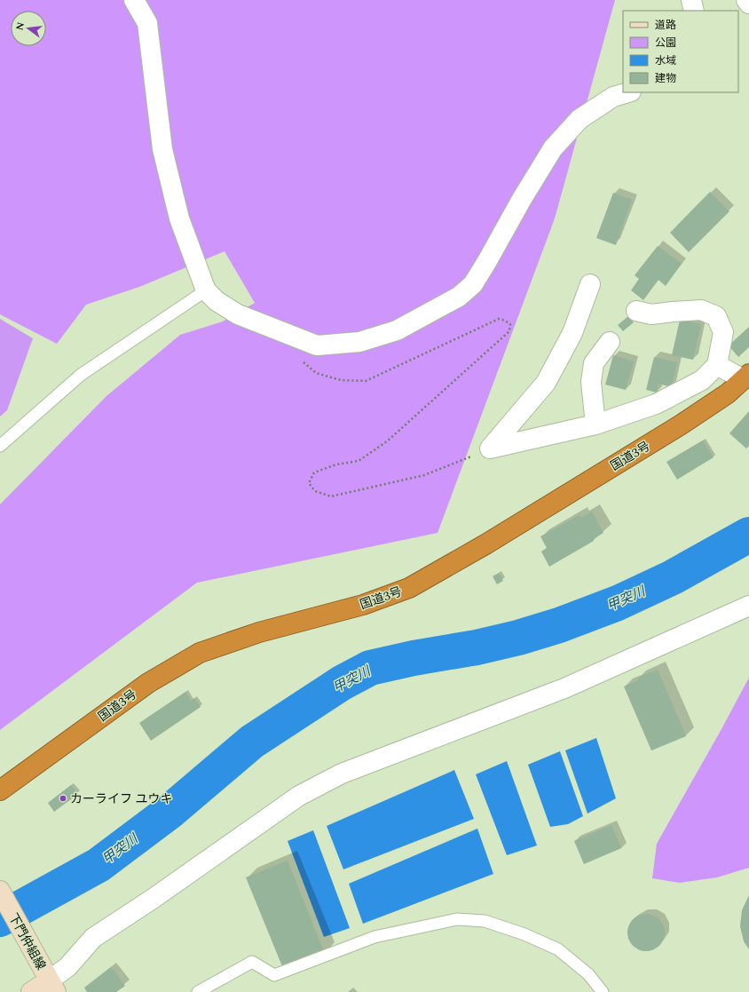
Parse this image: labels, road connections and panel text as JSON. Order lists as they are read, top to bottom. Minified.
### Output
{"streets":{"highway":["国道3号"],"street":["下門仲組線"]},"water":["甲突川"],"places":["カーライフ ユウキ"],"legend":["道路","公園","水域","建物"],"north":"left"}
